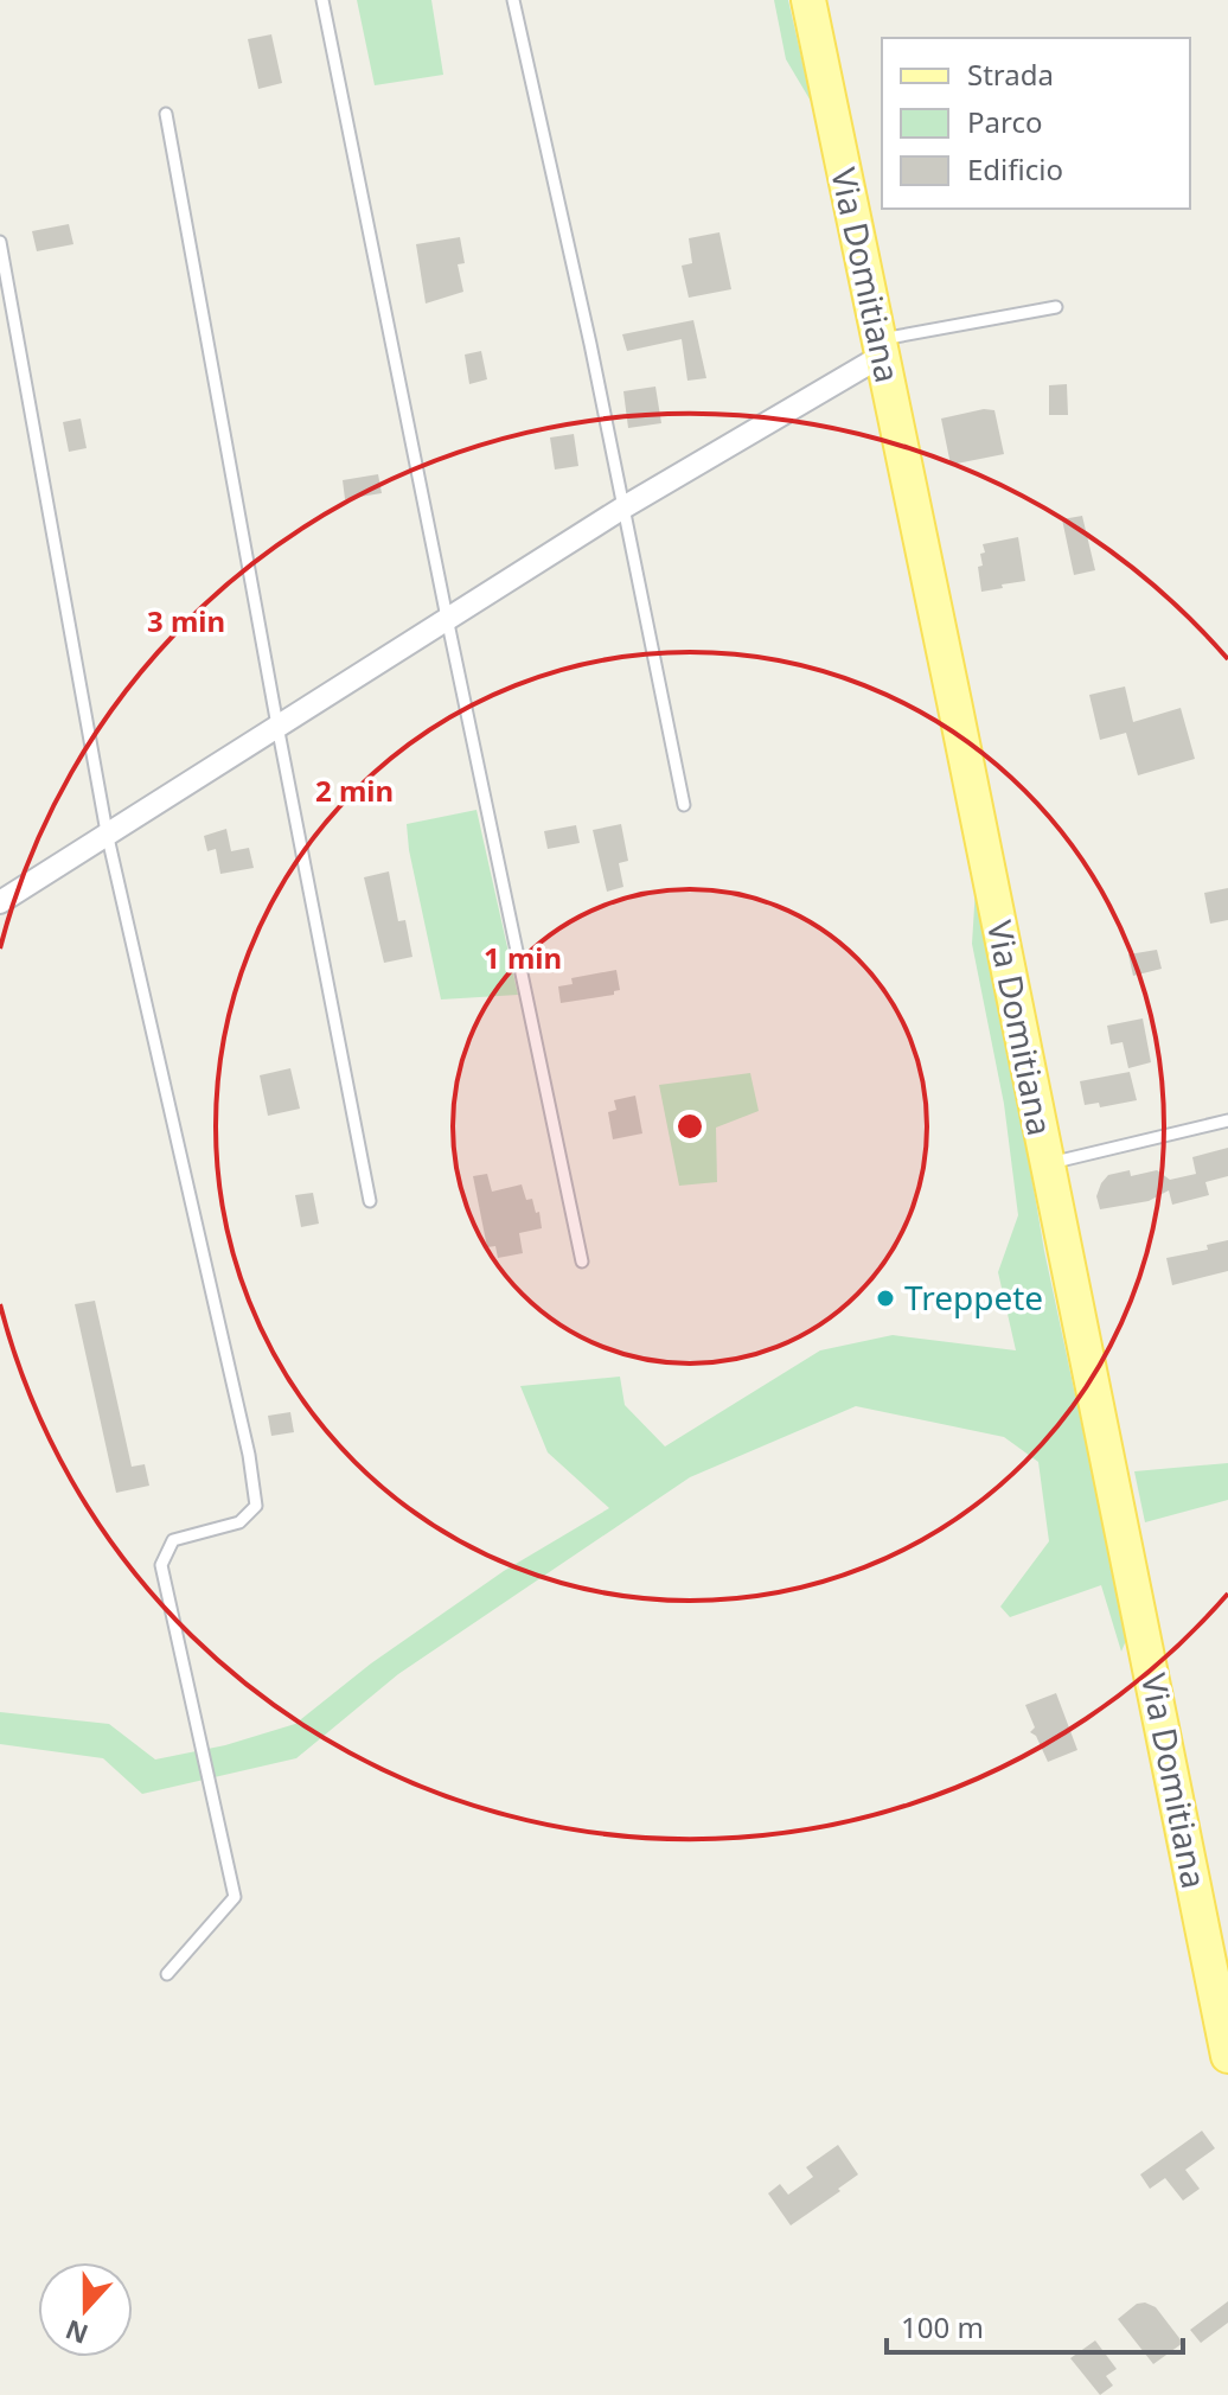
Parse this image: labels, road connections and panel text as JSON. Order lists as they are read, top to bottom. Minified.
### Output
{"streets":{"main road":["Via Domitiana"]},"places":["Treppete"],"legend":["Strada","Parco","Edificio"],"scale_bar":"100 m","north":"bottom","rings":["3 min","2 min","1 min"]}
